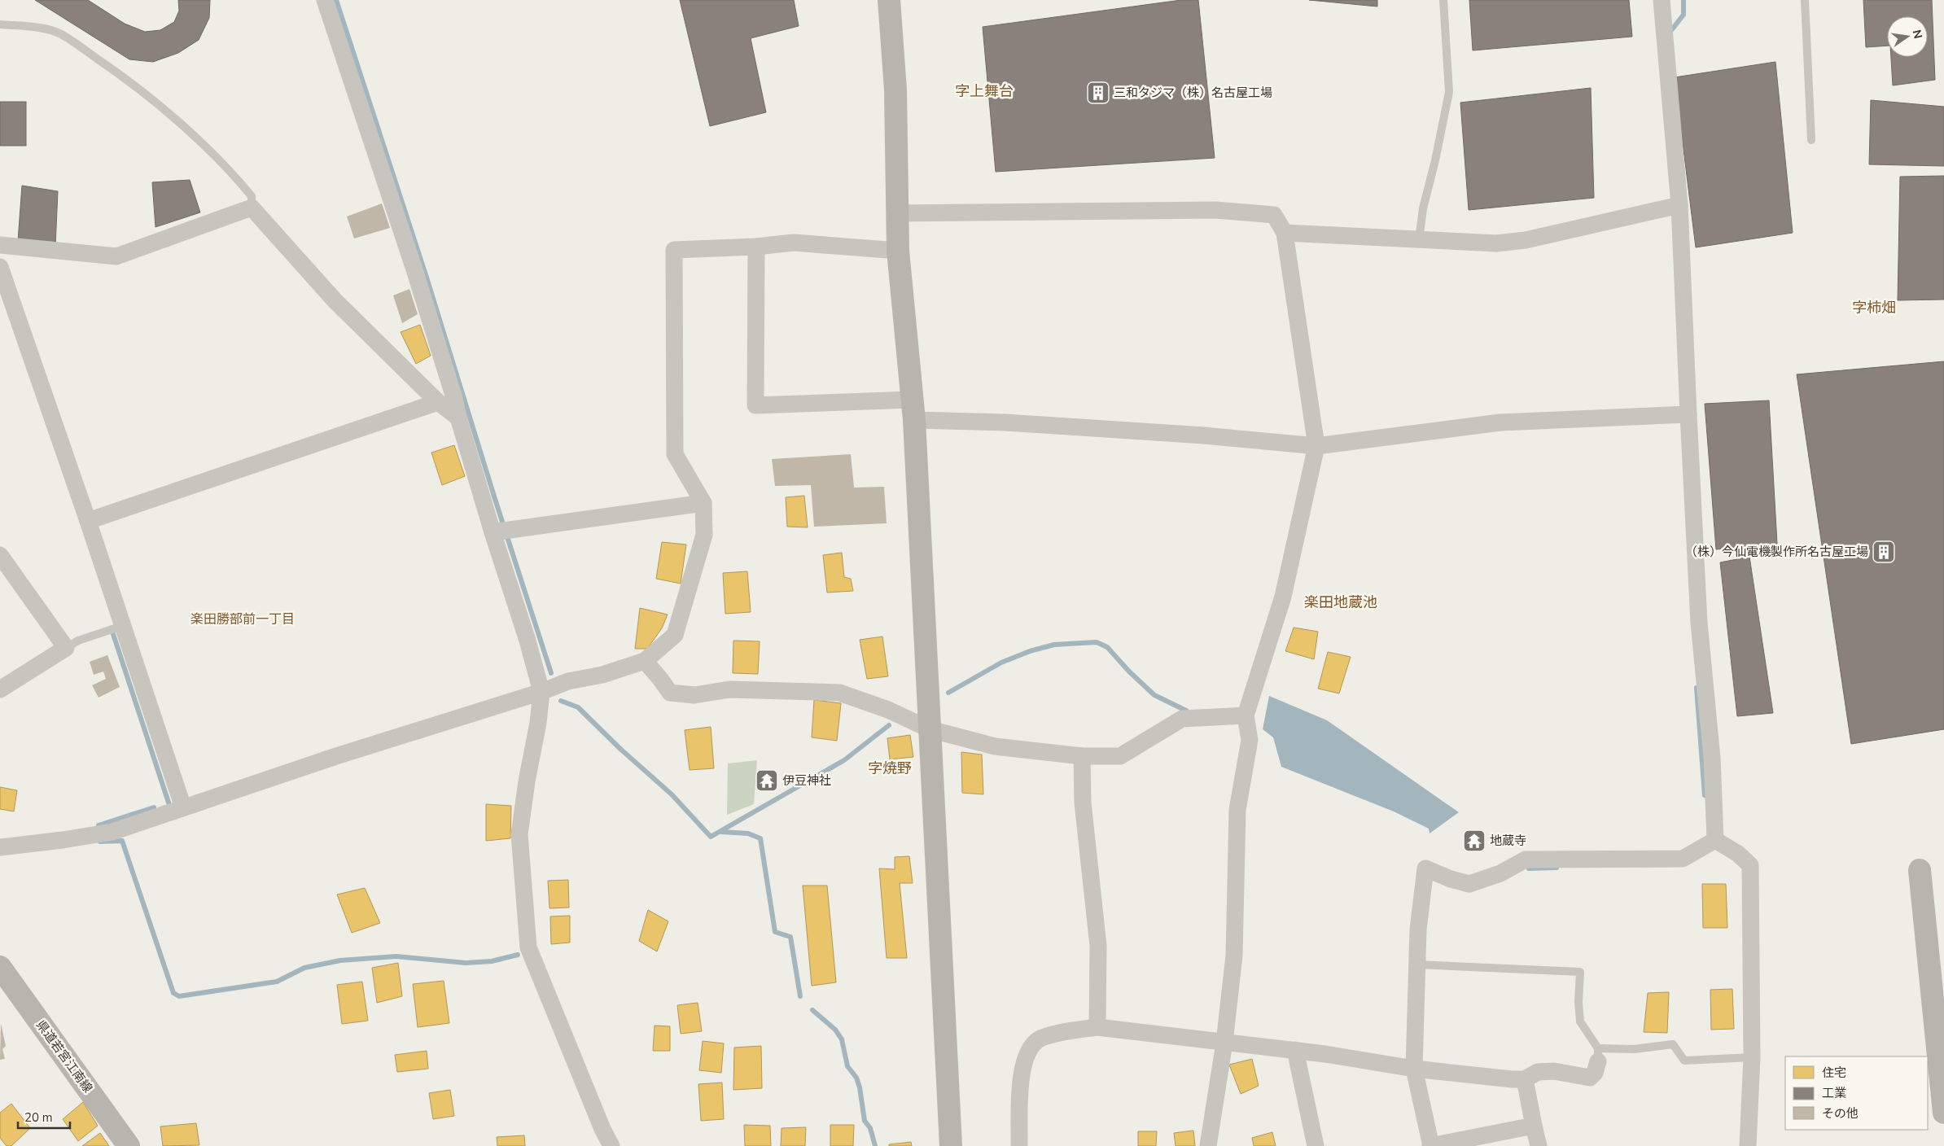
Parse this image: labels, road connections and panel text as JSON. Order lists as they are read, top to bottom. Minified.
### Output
{"streets":{"street":["県道若宮江南線"]},"districts":["字上舞台","字柿畑","楽田地蔵池","楽田勝部前一丁目","字焼野"],"places":{"building":["三和タジマ（株）名古屋工場","（株）今仙電機製作所名古屋工場"],"temple":["伊豆神社","地蔵寺"]},"legend":["住宅","工業","その他"],"scale_bar":"20 m","north":"right"}
